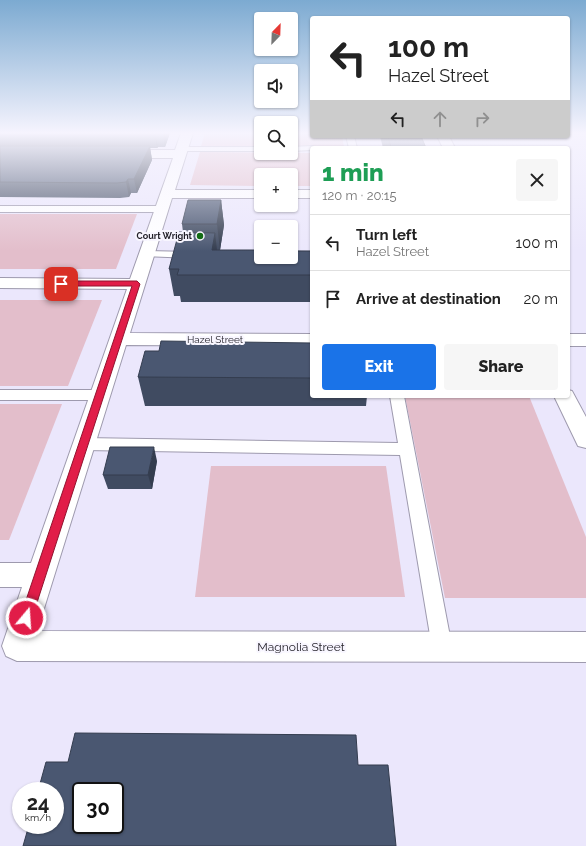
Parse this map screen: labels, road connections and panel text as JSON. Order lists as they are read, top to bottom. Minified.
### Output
{"streets":{"street":["Hazel Street","Magnolia Street"]},"places":["Court Wright"],"north":"top right","page":{"map_buttons":["+","−"],"turn":["100 m","Hazel Street"],"heading":["1 min","120 m · 20:15"],"list":[{"name":"Turn left","note":"Hazel Street","value":"100 m"},{"name":"Arrive at destination","value":"20 m"}],"buttons":["Exit","Share"],"speed":"24 km/h","limit":"30"}}
